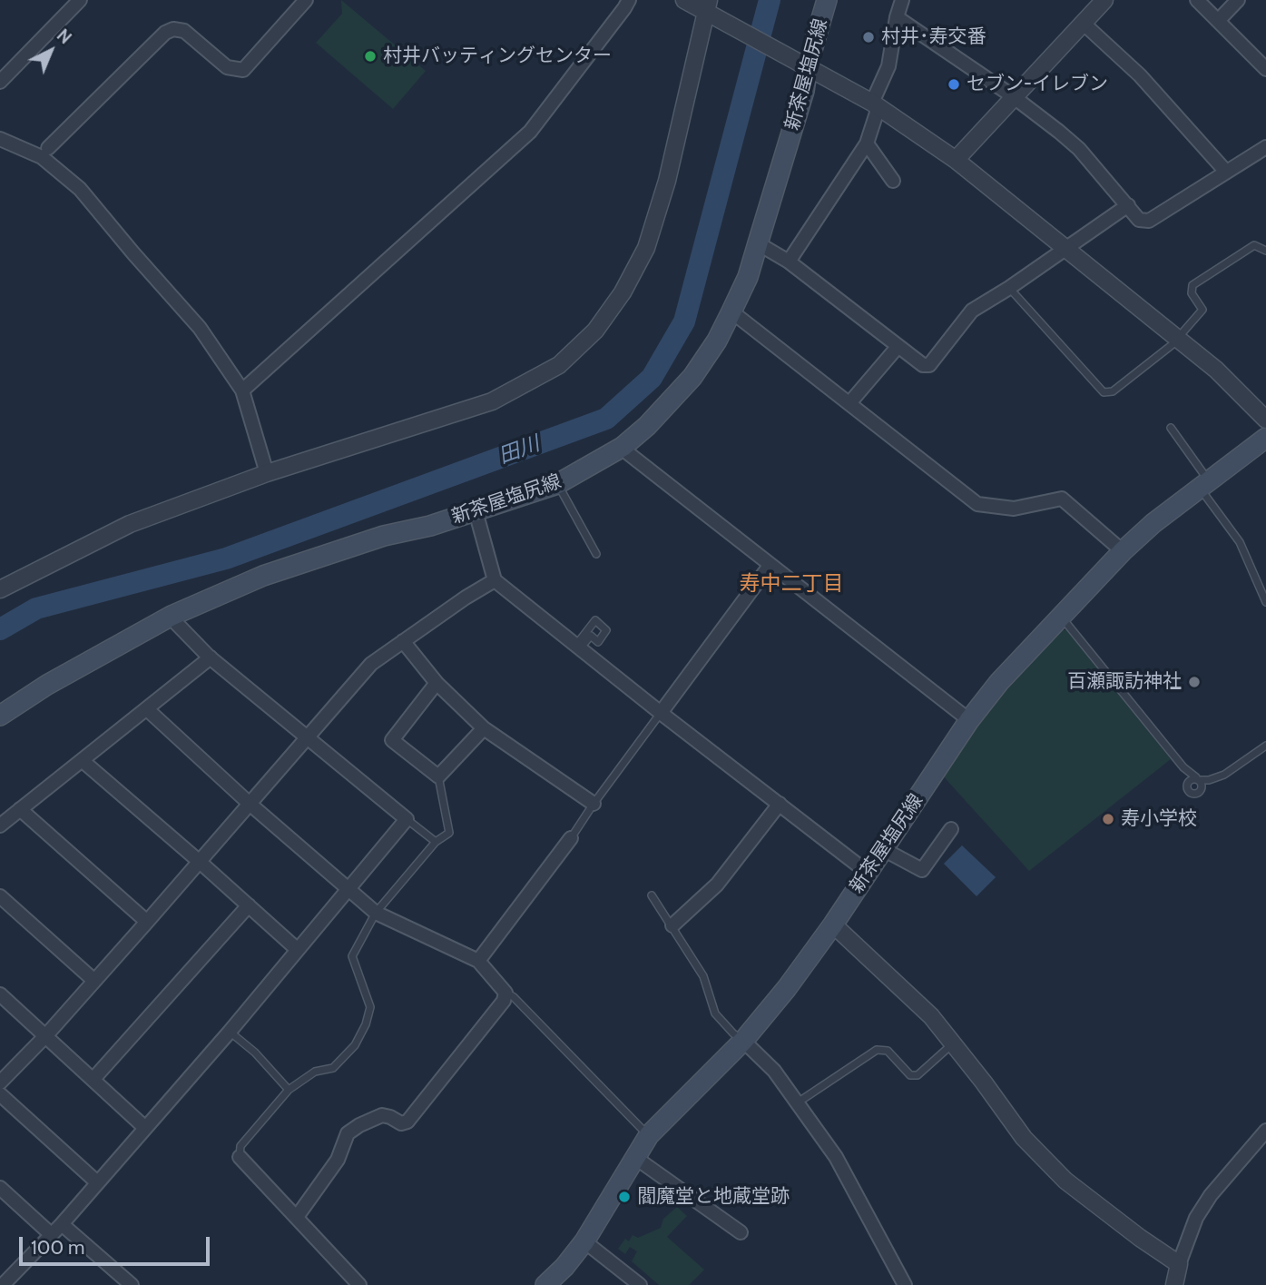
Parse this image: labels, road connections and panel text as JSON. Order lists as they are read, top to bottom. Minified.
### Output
{"streets":{"main road":["新茶屋塩尻線"]},"districts":["寿中二丁目"],"water":["田川"],"places":["村井･寿交番","村井バッティングセンター","セブン-イレブン","百瀬諏訪神社","寿小学校","閻魔堂と地蔵堂跡"],"scale_bar":"100 m","north":"top right"}
